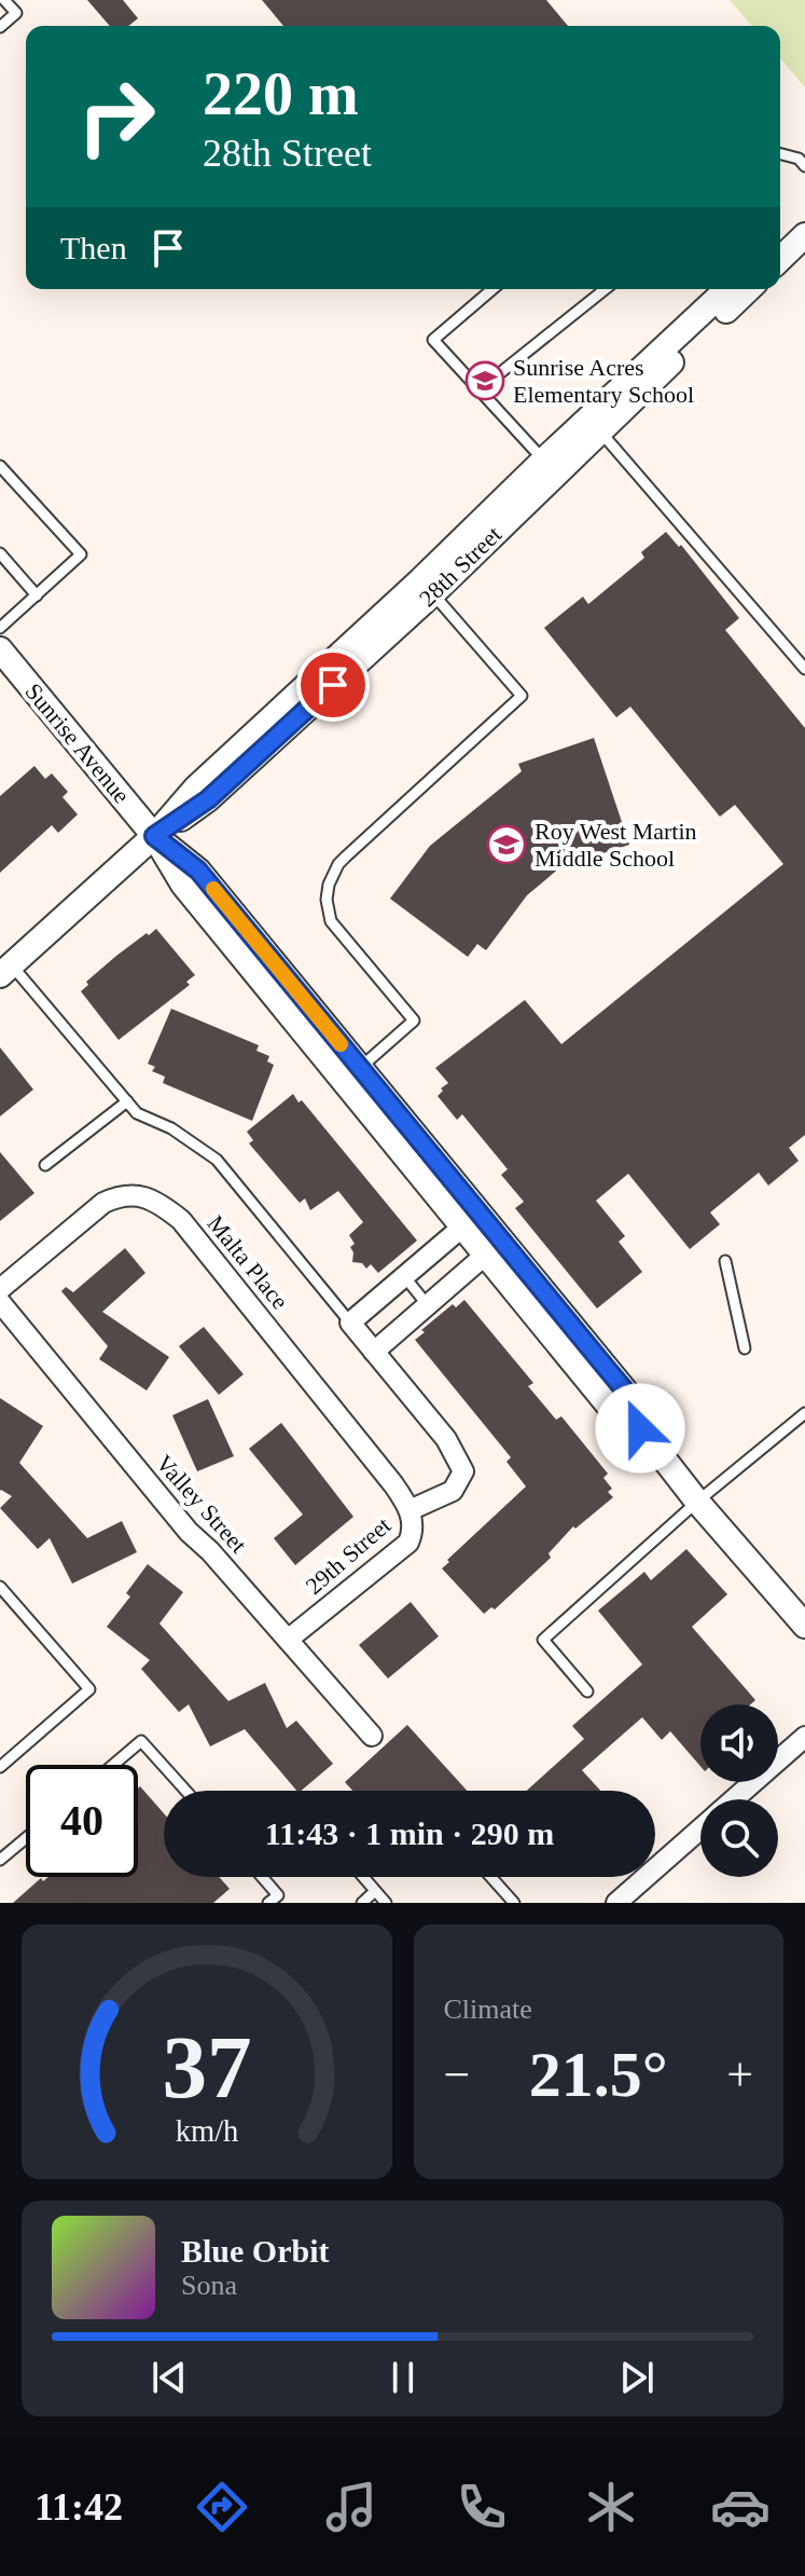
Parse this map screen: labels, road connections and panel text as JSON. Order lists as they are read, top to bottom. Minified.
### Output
{"streets":{"street":["28th Street","Sunrise Avenue","Malta Place","Valley Street","29th Street"]},"crossings":[["28th Street","Sunrise Avenue"],["Malta Place","29th Street"],["Valley Street","29th Street"]],"places":{"school or university":["Sunrise Acres Elementary School","Roy West Martin Middle School"]},"page":{"turn":["220 m","28th Street"],"then":"Then","limit":"40","trip":"11:43 · 1 min · 290 m","tile":"Climate","heat":["−","21.5°","+"],"song":["Blue Orbit","Sona"],"tabs":"11:42","gauge":["37","km/h"]}}
